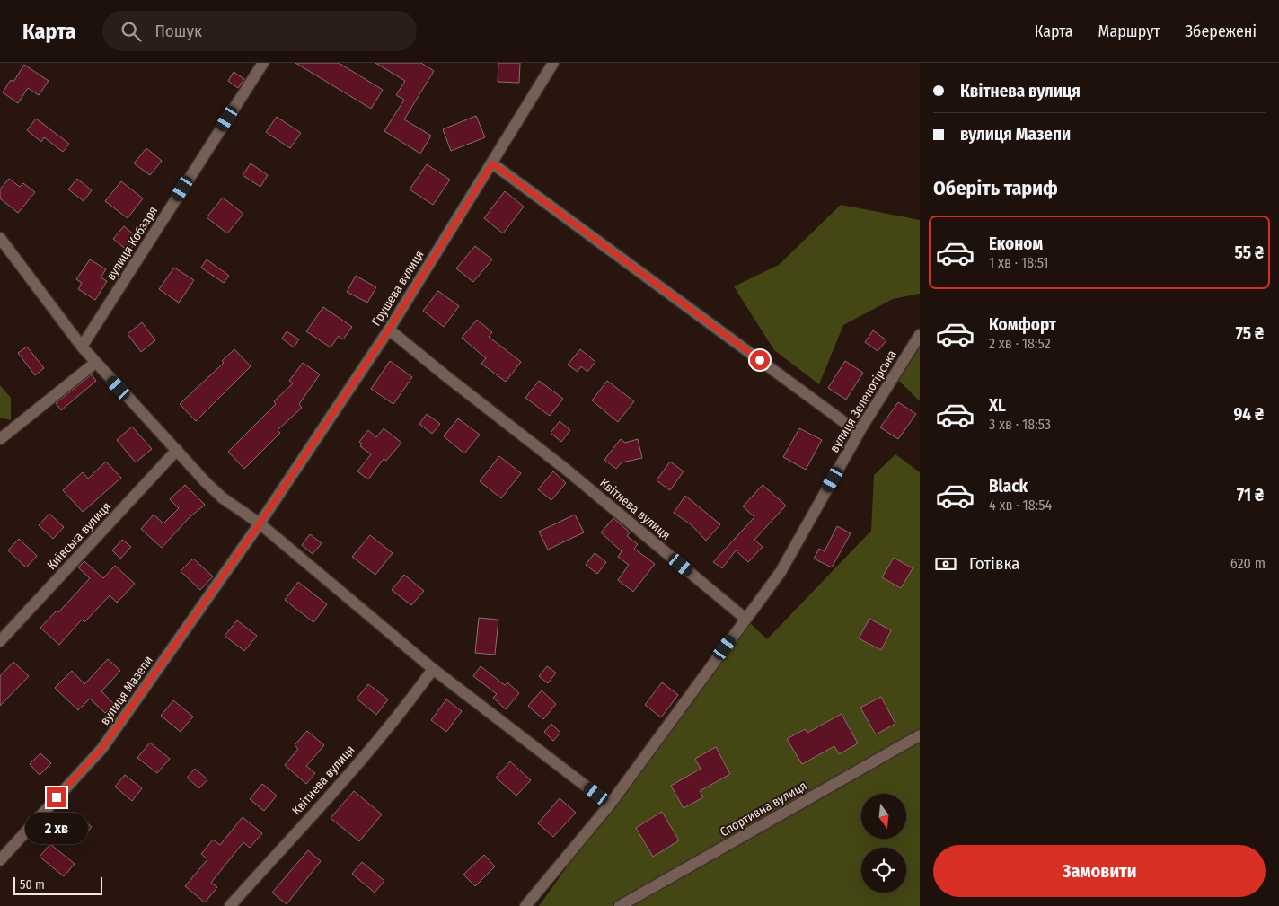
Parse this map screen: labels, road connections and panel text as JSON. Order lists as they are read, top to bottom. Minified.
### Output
{"streets":{"street":["вулиця Кобзаря","Грушева вулиця","вулиця Зеленогірська","Квітнева вулиця","Київська вулиця","вулиця Мазепи","Спортивна вулиця"]},"crossings":[["Грушева вулиця","Квітнева вулиця"],["Грушева вулиця","вулиця Мазепи"],["вулиця Зеленогірська","Квітнева вулиця"]],"scale_bar":"50 m","north":"bottom","page":{"header":"Карта","search":"Пошук","nav":["Карта","Маршрут","Збережені"],"banner":["Квітнева вулиця","вулиця Мазепи"],"heading":"Оберіть тариф","list":[{"name":"Економ","note":"1 хв · 18:51","value":"55 ₴"},{"name":"Комфорт","note":"2 хв · 18:52","value":"75 ₴"},{"name":"XL","note":"3 хв · 18:53","value":"94 ₴"},{"name":"Black","note":"4 хв · 18:54","value":"71 ₴"}],"pay":["Готівка","620 m"],"bubble":"2 хв","buttons":"Замовити","scale":"50 m"}}
